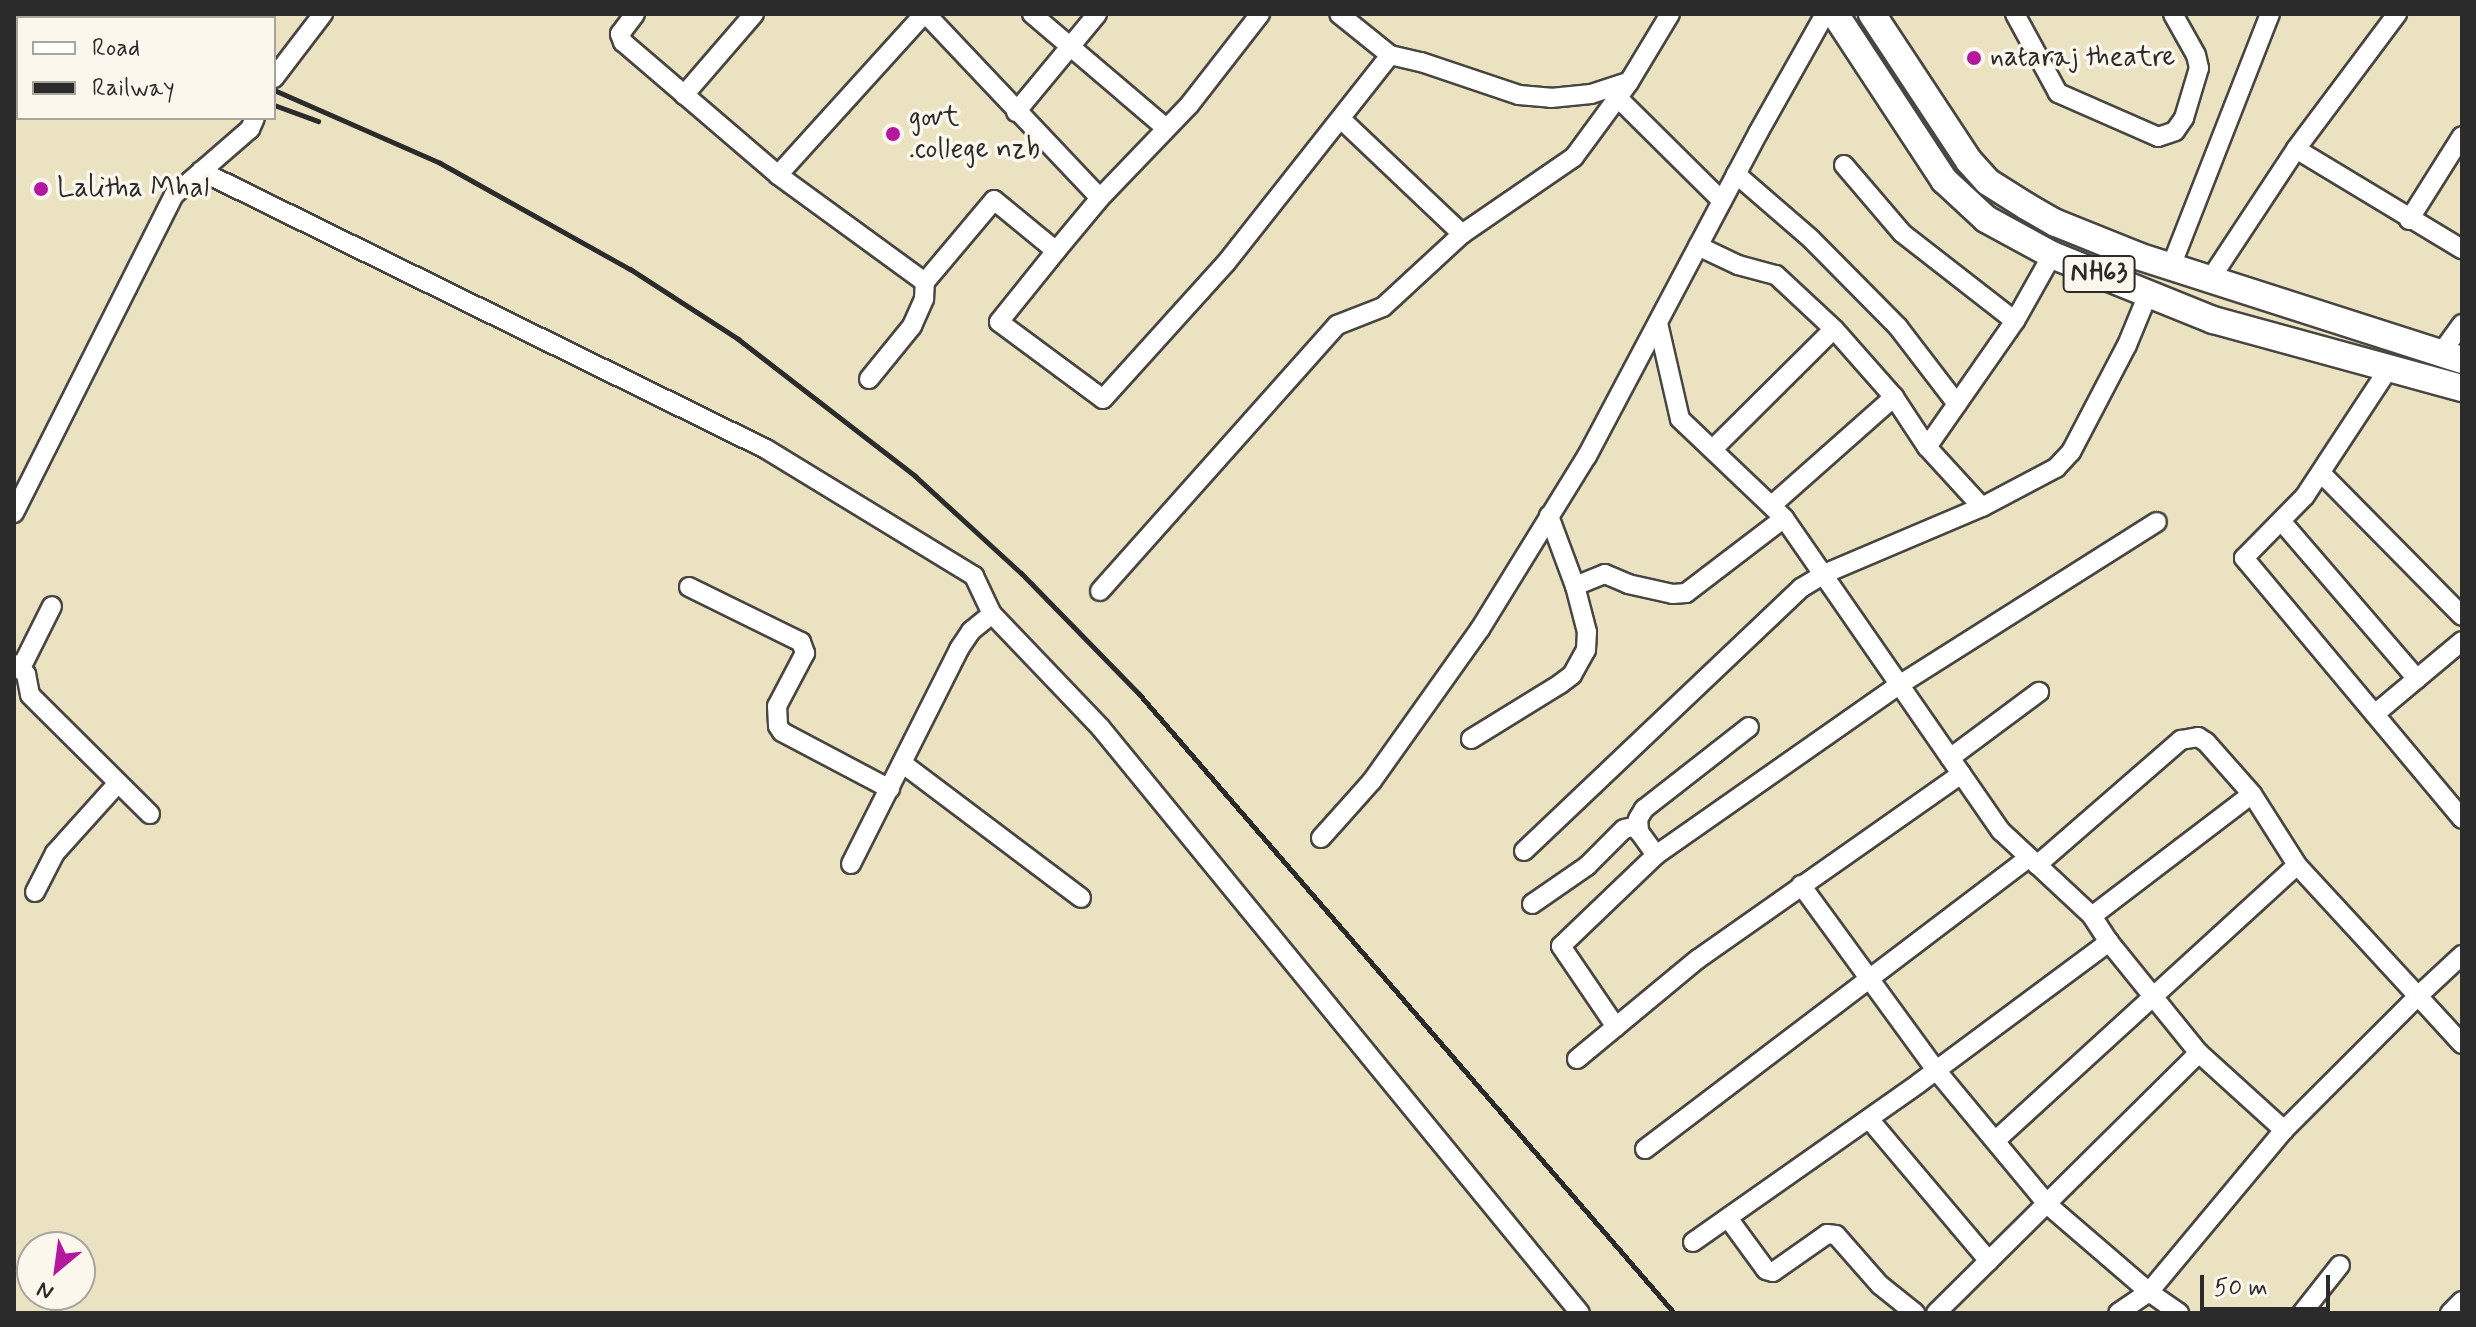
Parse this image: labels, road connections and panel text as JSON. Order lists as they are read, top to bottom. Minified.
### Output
{"streets":{"highway":["NH63"]},"places":["nataraj theatre","govt .college nzb","Lalitha Mhal"],"legend":["Road","Railway"],"scale_bar":"50 m","north":"bottom left"}
